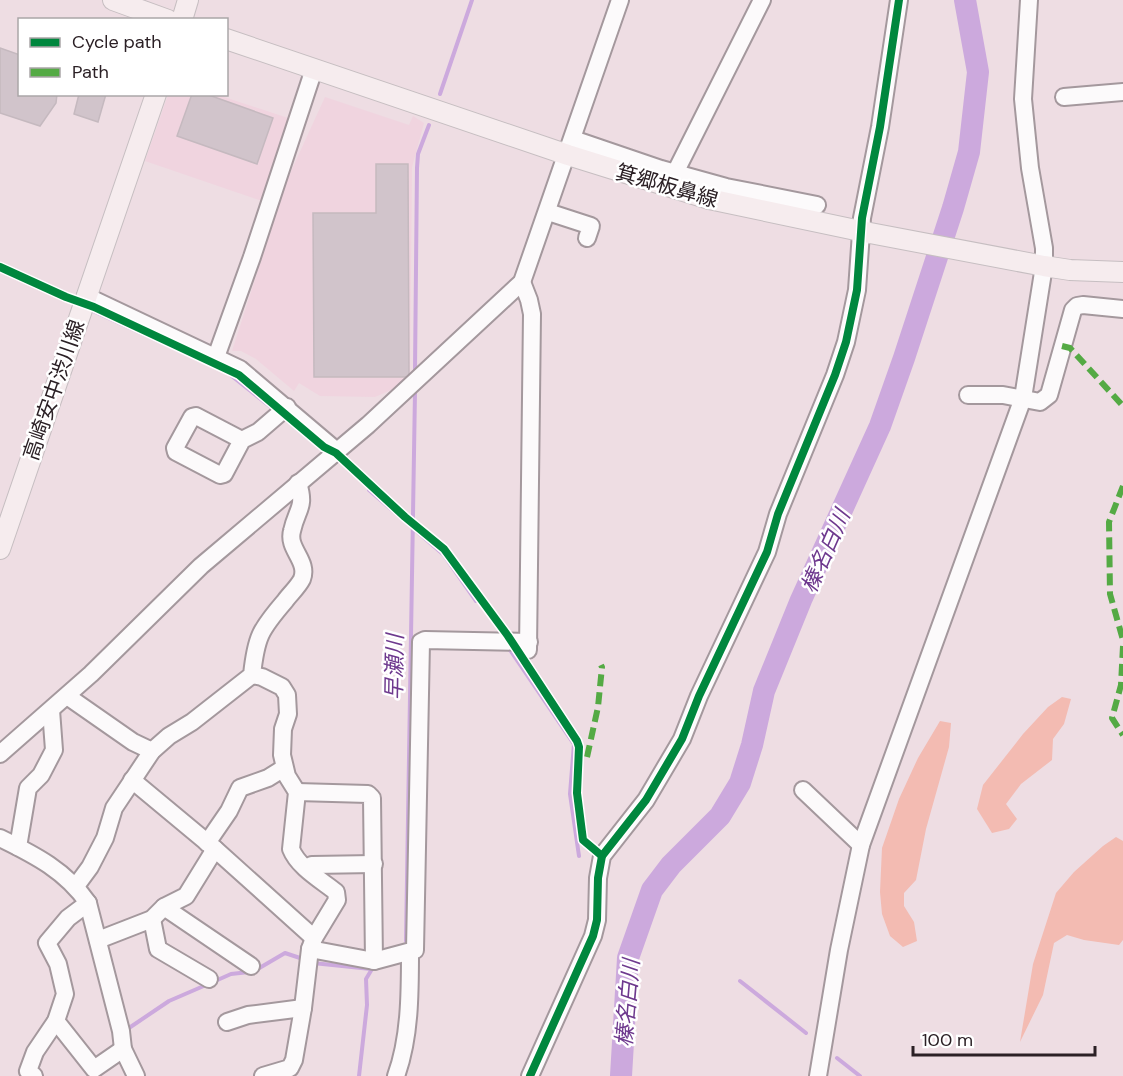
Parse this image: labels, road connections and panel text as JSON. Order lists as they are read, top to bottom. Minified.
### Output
{"streets":{"main road":["箕郷板鼻線","高崎安中渋川線"]},"water":["榛名白川","早瀬川"],"legend":["Cycle path","Path"],"scale_bar":"100 m"}
